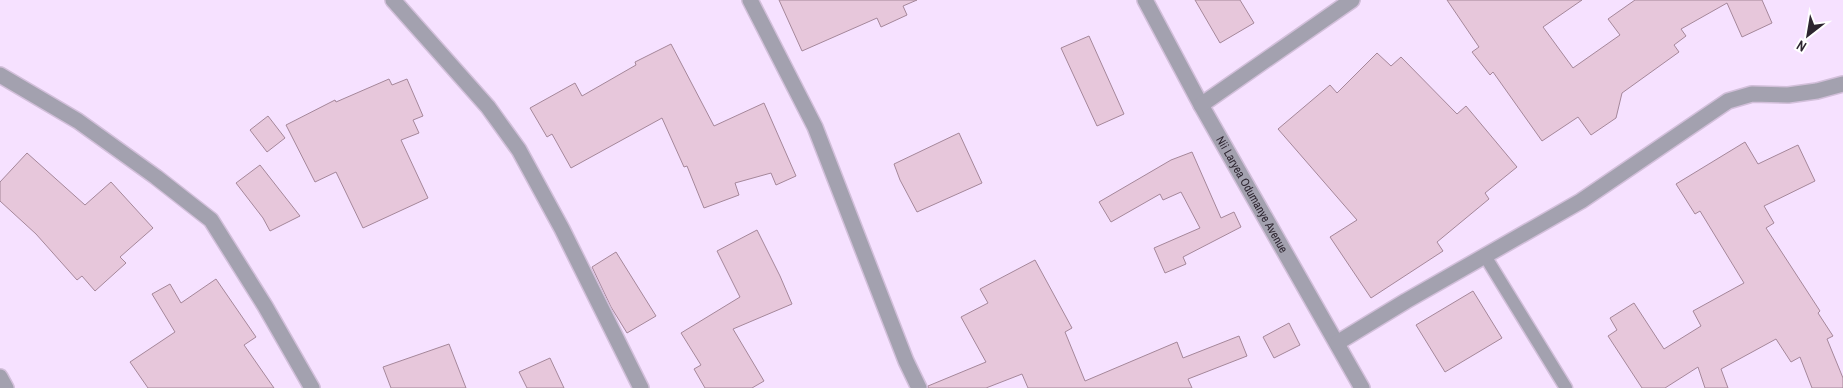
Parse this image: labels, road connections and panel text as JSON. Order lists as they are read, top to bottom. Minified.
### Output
{"streets":{"street":["Nii Laryea Odumanye Avenue"]},"north":"bottom left"}
